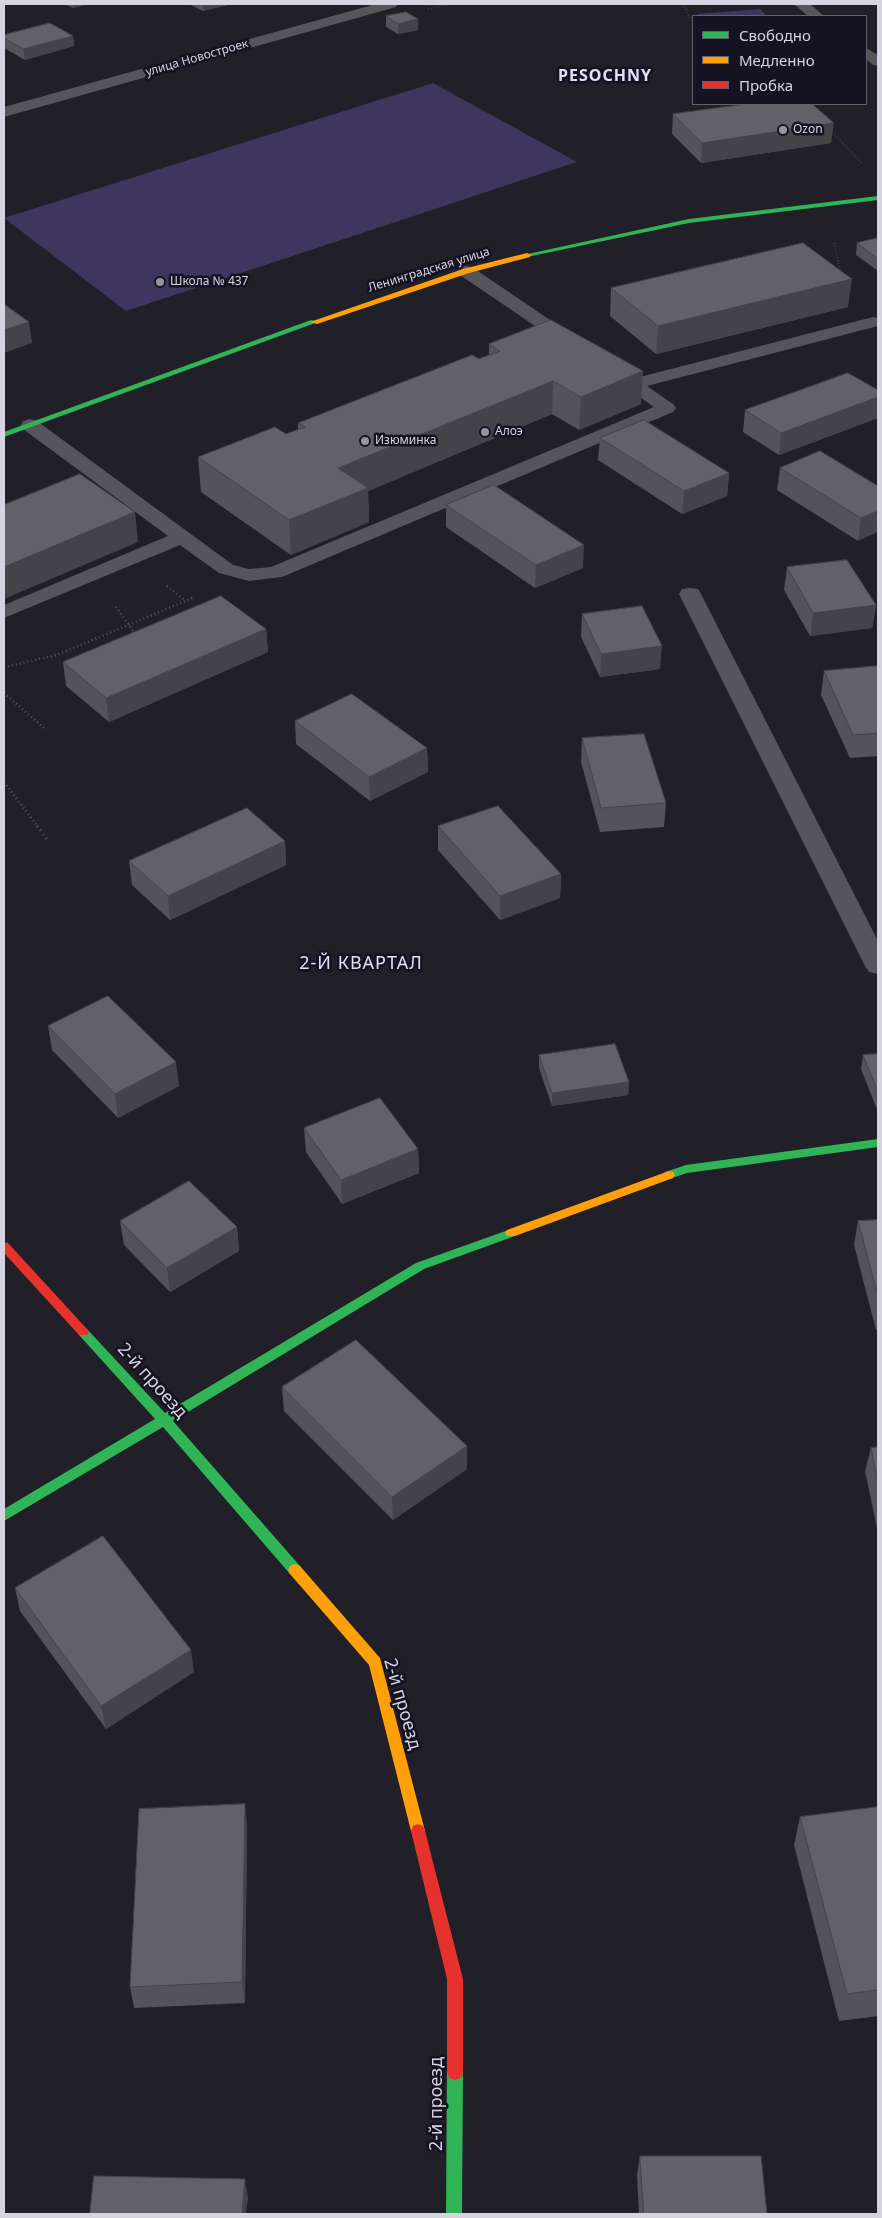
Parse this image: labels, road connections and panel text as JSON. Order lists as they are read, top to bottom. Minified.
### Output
{"streets":{"street":["улица Новостроек","Ленинградская улица","2-й проезд"]},"districts":["PESOCHNY","2-Й КВАРТАЛ"],"places":["Ozon","Школа № 437","Алоэ","Изюминка"],"legend":["Свободно","Медленно","Пробка"]}
